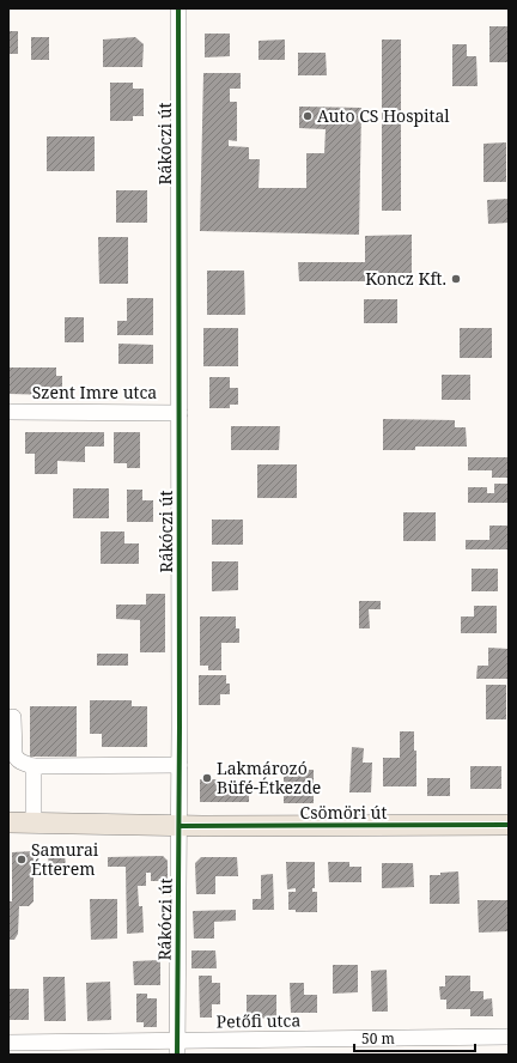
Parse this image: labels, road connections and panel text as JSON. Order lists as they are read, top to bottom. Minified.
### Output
{"streets":{"main road":["Csömöri út"],"street":["Rákóczi út","Szent Imre utca","Petőfi utca"]},"crossings":[["Rákóczi út","Szent Imre utca"],["Rákóczi út","Csömöri út"],["Rákóczi út","Petőfi utca"]],"places":["Auto CS Hospital","Koncz Kft.","Lakmározó Büfé-Étkezde","Samurai Étterem"],"scale_bar":"50 m"}
